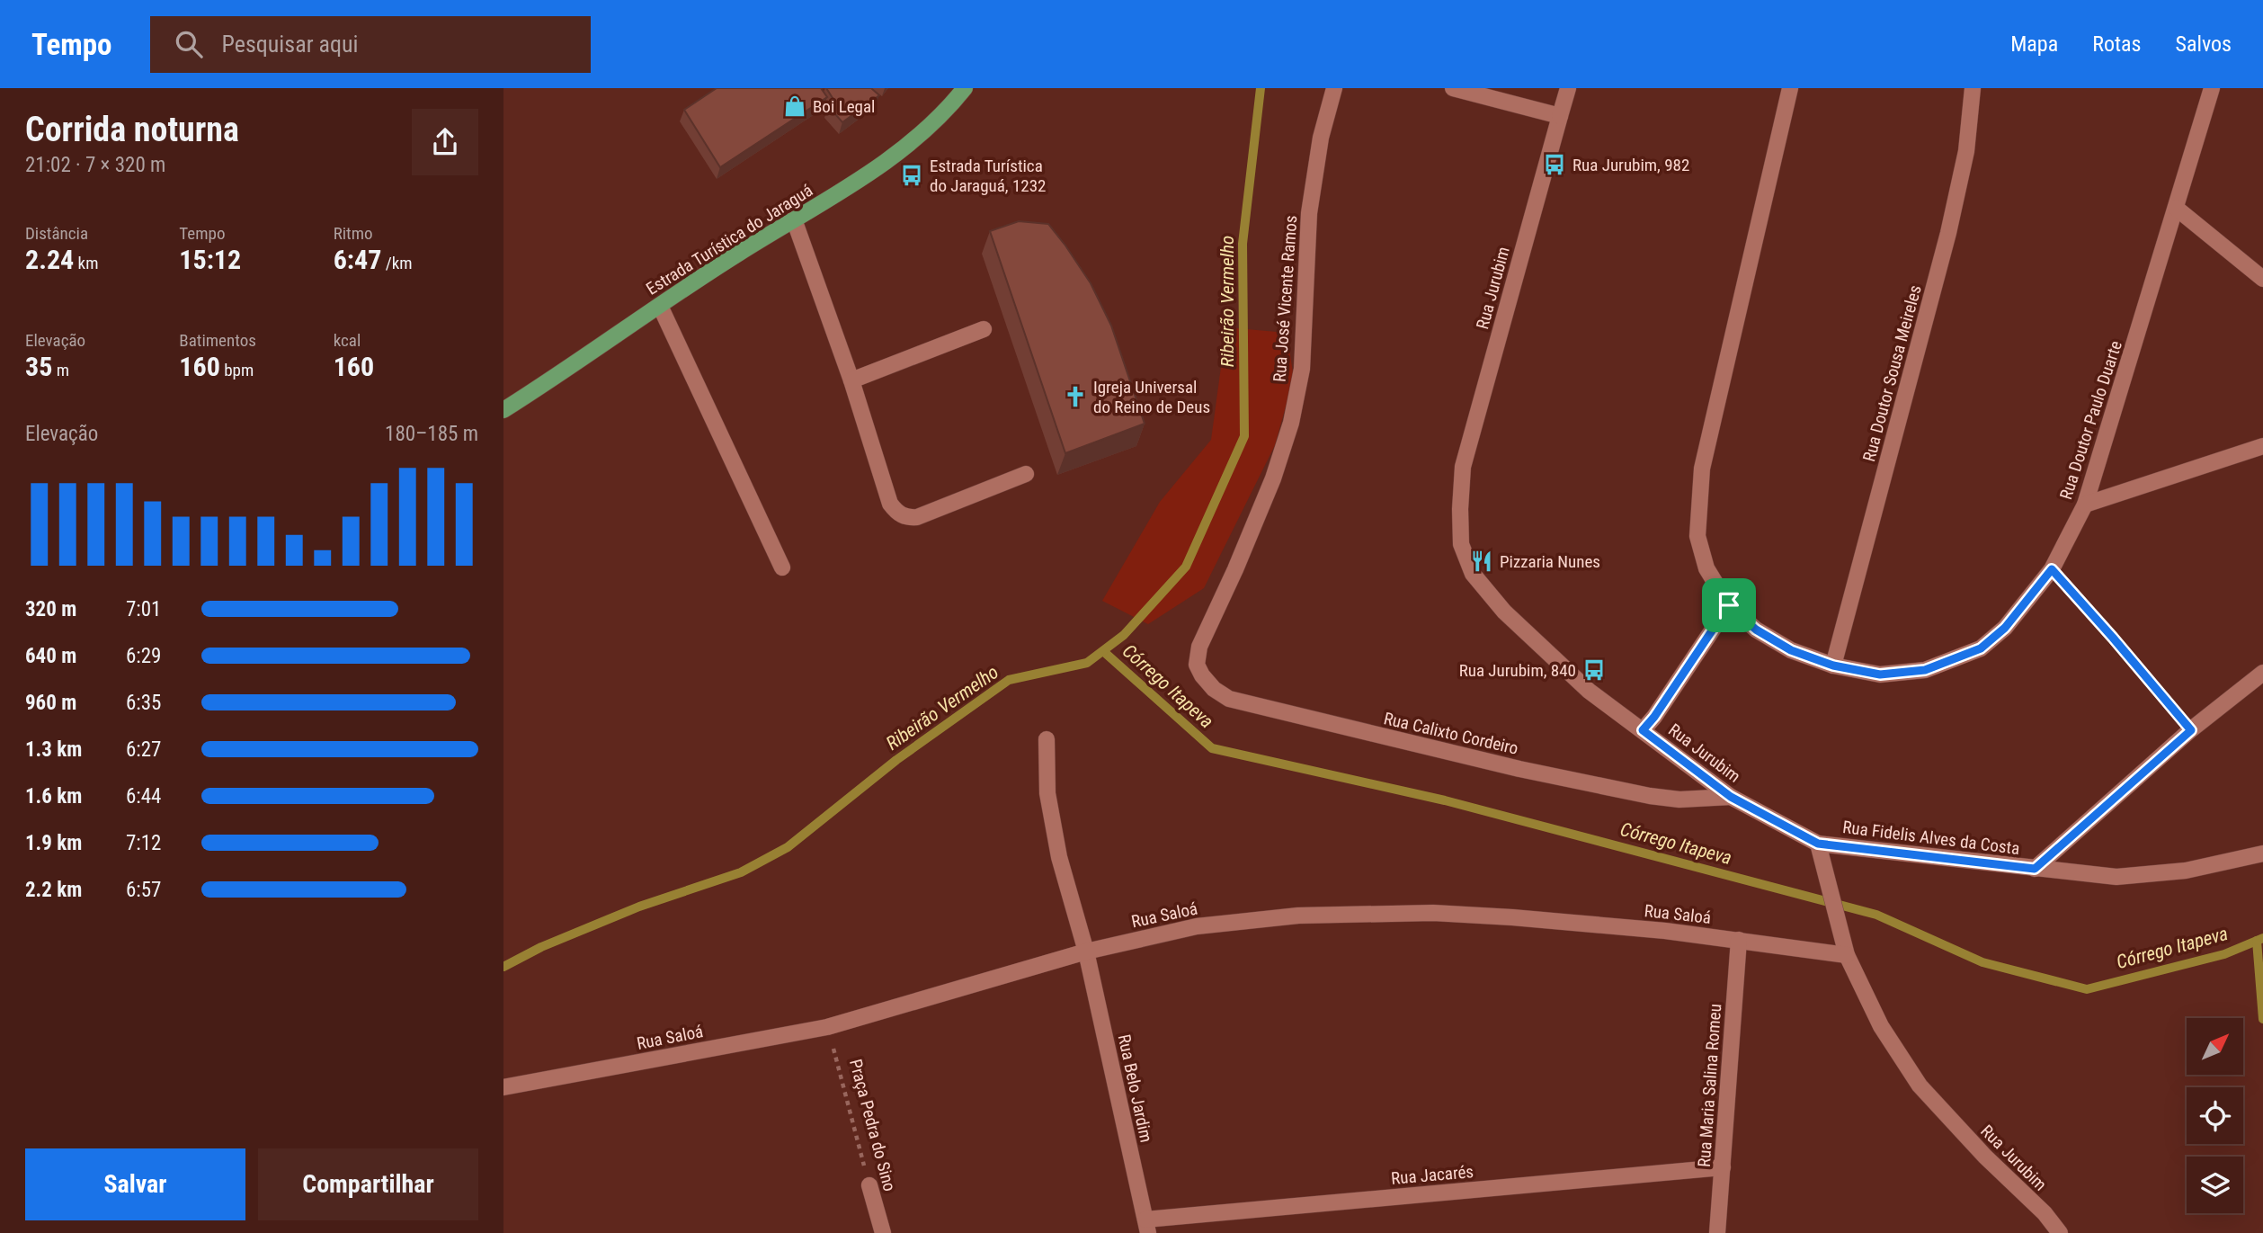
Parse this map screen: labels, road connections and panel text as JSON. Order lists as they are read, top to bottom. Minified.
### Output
{"streets":{"main road":["Estrada Turística do Jaraguá"],"street":["Rua Jurubim","Rua José Vicente Ramos","Rua Doutor Sousa Meireles","Rua Doutor Paulo Duarte","Rua Calixto Cordeiro","Rua Fidelis Alves da Costa","Rua Saloá","Rua Maria Salina Romeu","Rua Belo Jardim","Praça Pedra do Sino","Rua Jacarés"]},"crossings":[["Rua Jurubim","Rua Calixto Cordeiro"],["Rua Jurubim","Rua Fidelis Alves da Costa"],["Rua Jurubim","Rua Saloá"],["Rua José Vicente Ramos","Rua Calixto Cordeiro"],["Rua Doutor Sousa Meireles","Rua Doutor Paulo Duarte"],["Rua Saloá","Rua Maria Salina Romeu"],["Rua Saloá","Rua Belo Jardim"],["Rua Saloá","Praça Pedra do Sino"],["Rua Maria Salina Romeu","Rua Jacarés"],["Rua Belo Jardim","Rua Jacarés"]],"water":["Ribeirão Vermelho","Córrego Itapeva"],"places":{"shop":["Boi Legal"],"bus stop":["Rua Jurubim, 982","Estrada Turística do Jaraguá, 1232","Rua Jurubim, 840"],"church":["Igreja Universal do Reino de Deus"],"restaurant":["Pizzaria Nunes"]},"north":"top right","page":{"header":"Tempo","search":"Pesquisar aqui","nav":["Mapa","Rotas","Salvos"],"heading":["Corrida noturna","21:02 · 7 × 320 m"],"stats":[["Distância","2.24 km"],["Tempo","15:12"],["Ritmo","6:47 /km"],["Elevação","35 m"],["Batimentos","160 bpm"],["kcal","160"]],"chart":["Elevação","180–185 m"],"list":[{"name":"320 m","note":"7:01"},{"name":"640 m","note":"6:29"},{"name":"960 m","note":"6:35"},{"name":"1.3 km","note":"6:27"},{"name":"1.6 km","note":"6:44"},{"name":"1.9 km","note":"7:12"},{"name":"2.2 km","note":"6:57"}],"buttons":["Salvar","Compartilhar"]}}
